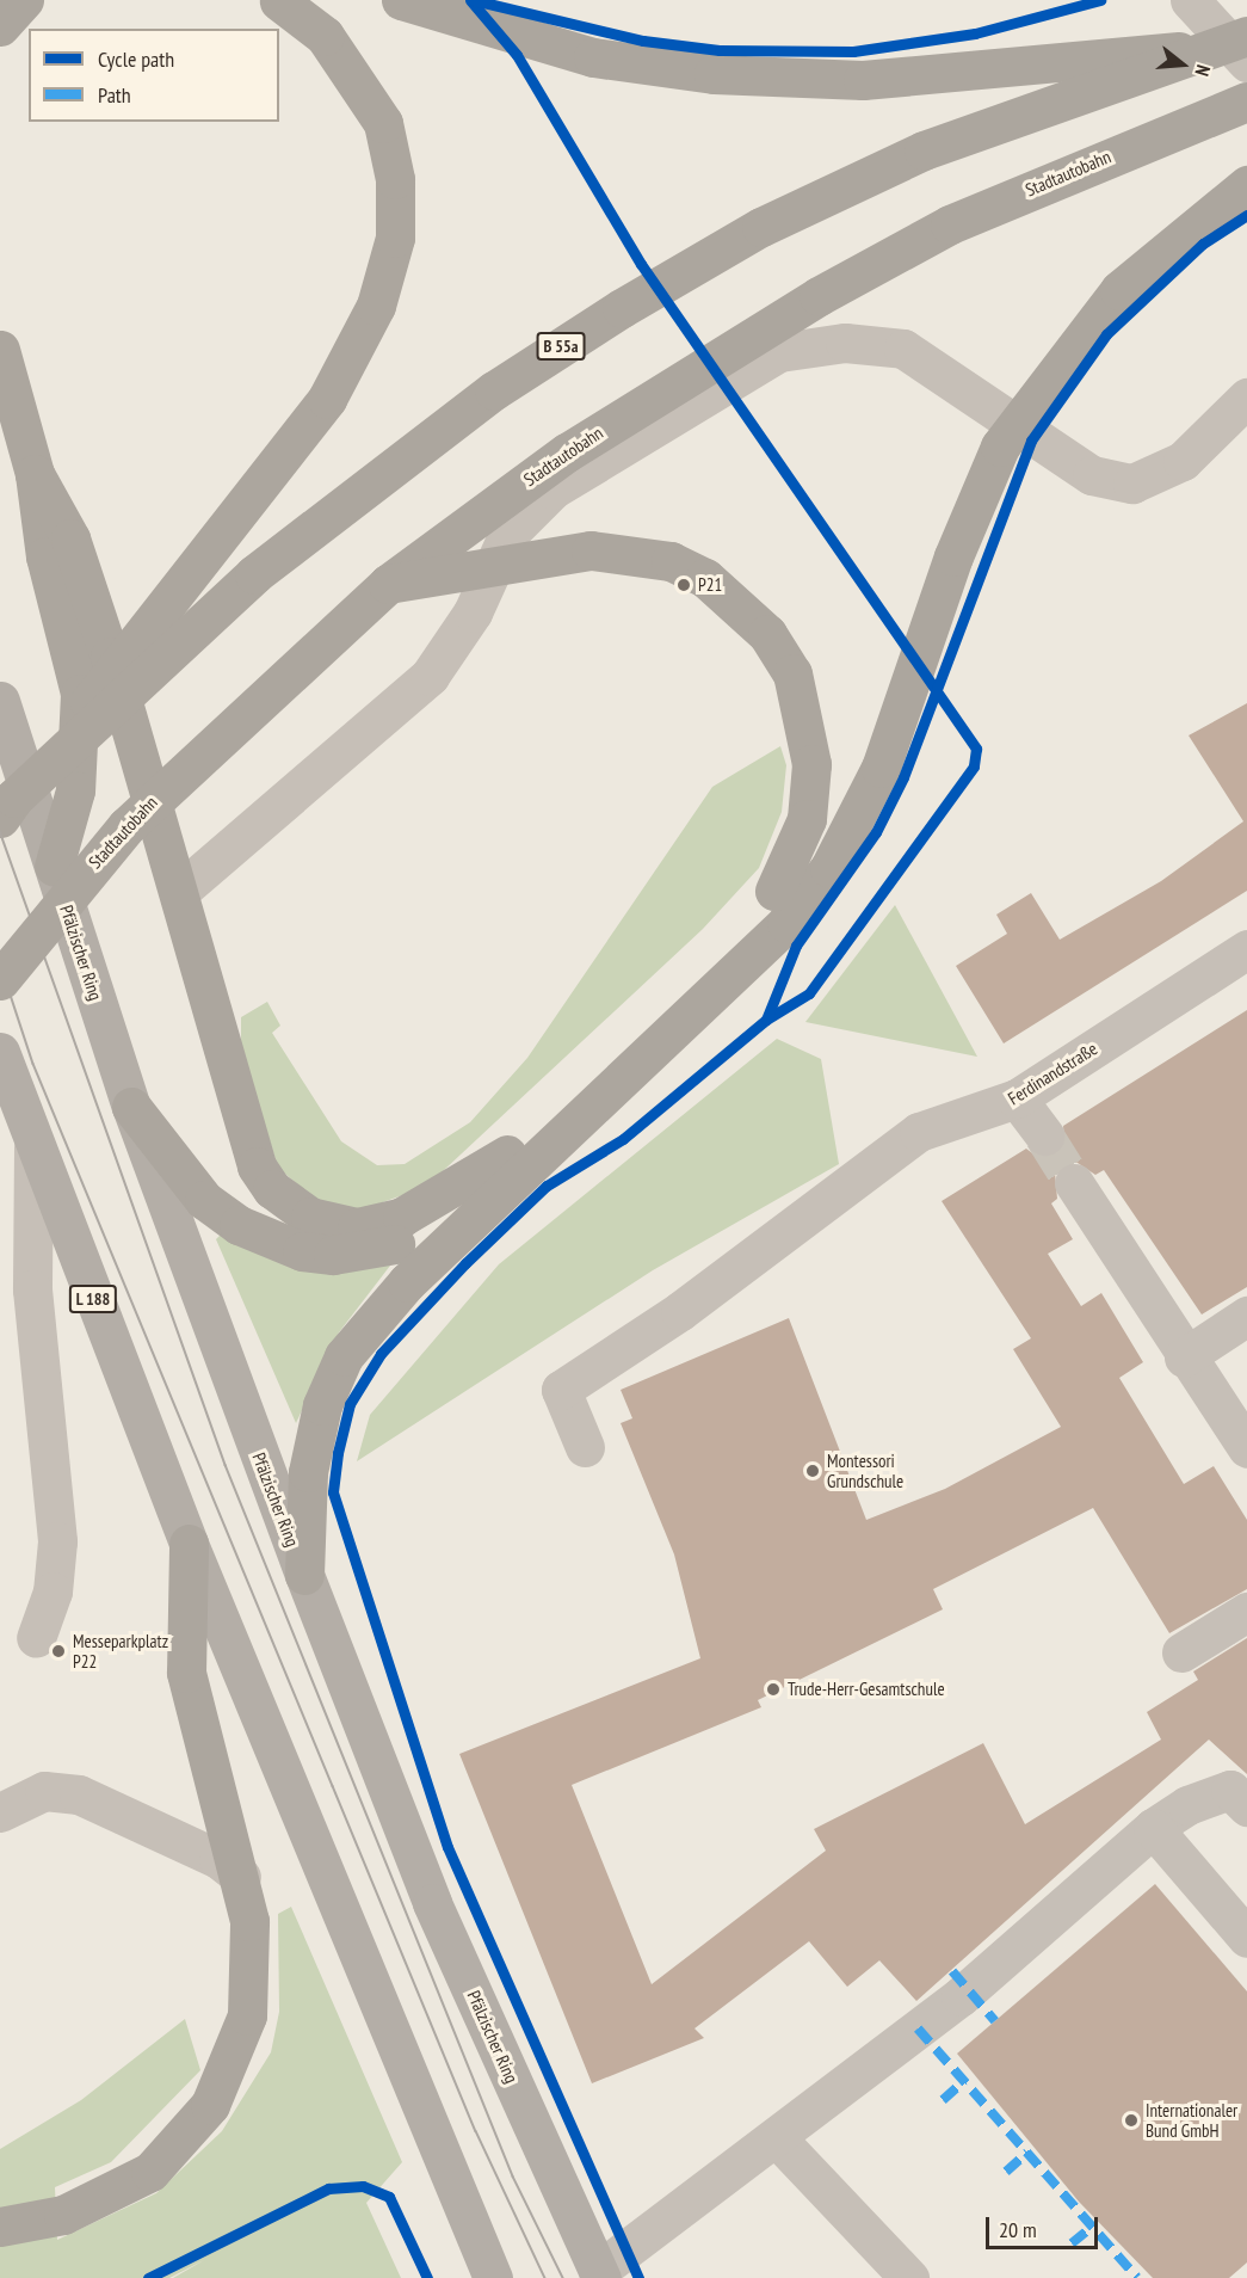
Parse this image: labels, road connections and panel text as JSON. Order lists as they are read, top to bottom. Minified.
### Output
{"streets":{"highway":["Stadtautobahn","B 55a"],"main road":["Pfälzischer Ring","L 188"],"street":["Ferdinandstraße"]},"places":["P21","Montessori Grundschule","Messeparkplatz P22","Trude-Herr-Gesamtschule","Internationaler Bund GmbH"],"legend":["Cycle path","Path"],"scale_bar":"20 m","north":"right"}
